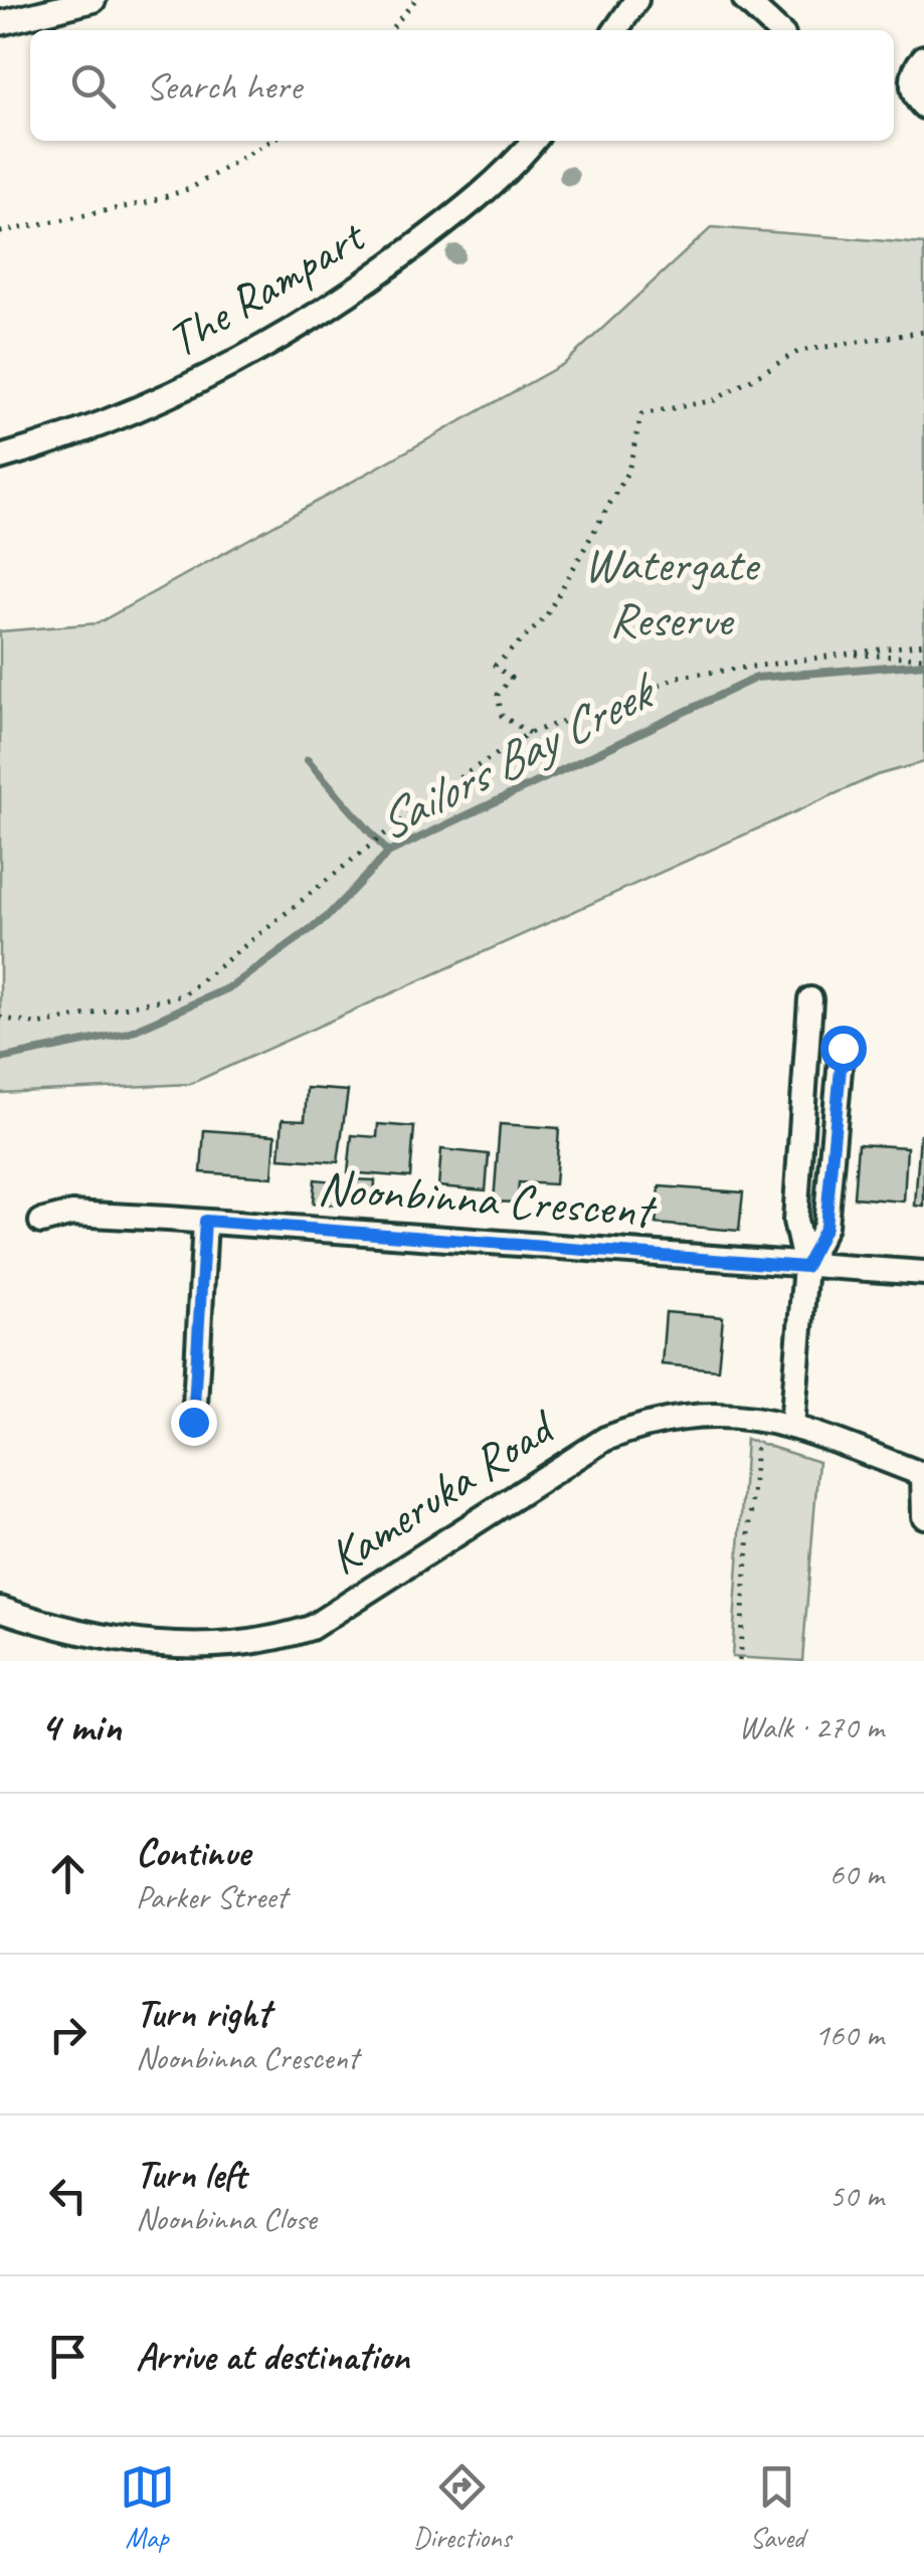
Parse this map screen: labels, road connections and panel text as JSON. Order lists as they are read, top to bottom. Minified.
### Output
{"streets":{"street":["The Rampart","Noonbinna Crescent","Kameruka Road"]},"water":["Sailors Bay Creek"],"parks":["Watergate Reserve"],"page":{"search":"Search here","heading":["4 min","Walk · 270 m"],"list":[["Continue","Parker Street","60 m"],["Turn right","Noonbinna Crescent","160 m"],["Turn left","Noonbinna Close","50 m"],"Arrive at destination"],"nav":["Map","Directions","Saved"]}}
